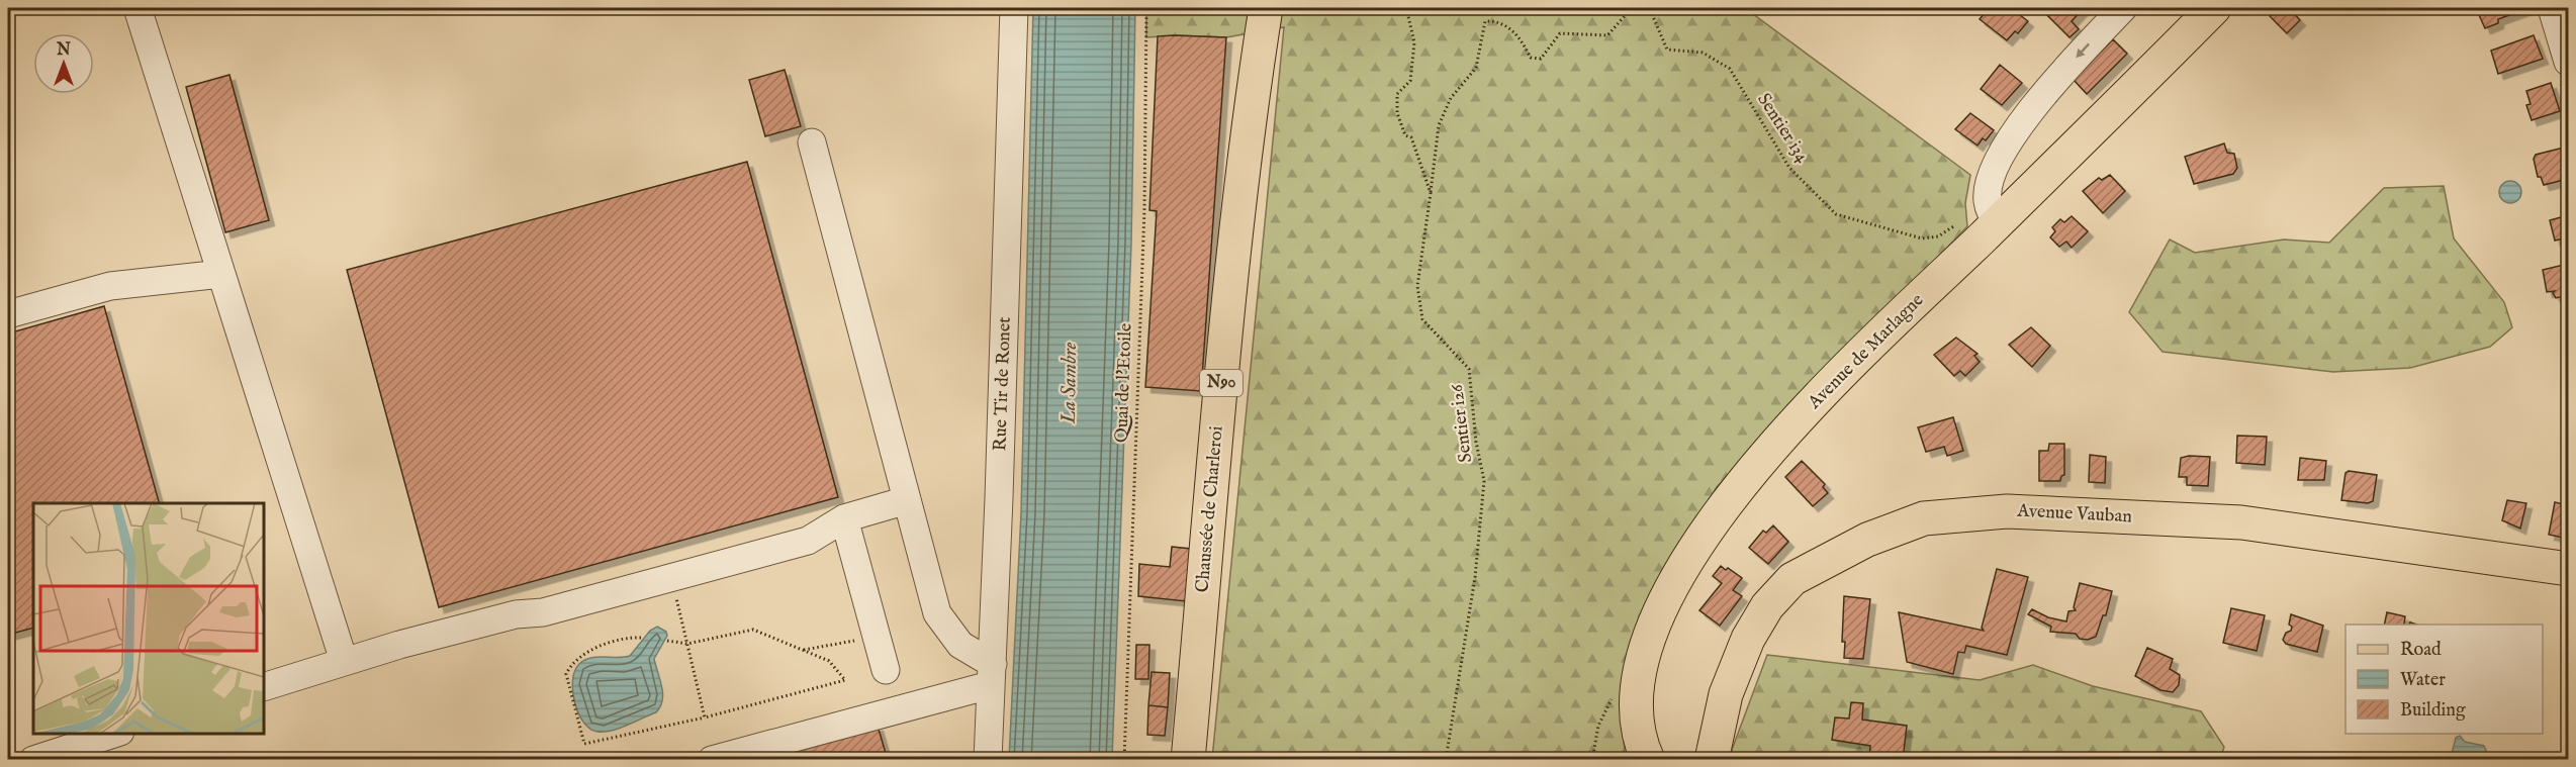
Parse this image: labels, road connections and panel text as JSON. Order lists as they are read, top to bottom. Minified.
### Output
{"streets":{"main road":["Avenue de Marlagne","N90","Chaussée de Charleroi","Avenue Vauban"],"street":["Rue Tir de Ronet"],"path":["Sentier i34","Quai de l'Etoile","Sentier i26"]},"crossings":[["Sentier i34","Avenue de Marlagne"]],"water":["La Sambre"],"legend":["Road","Water","Building"],"north":"top"}
